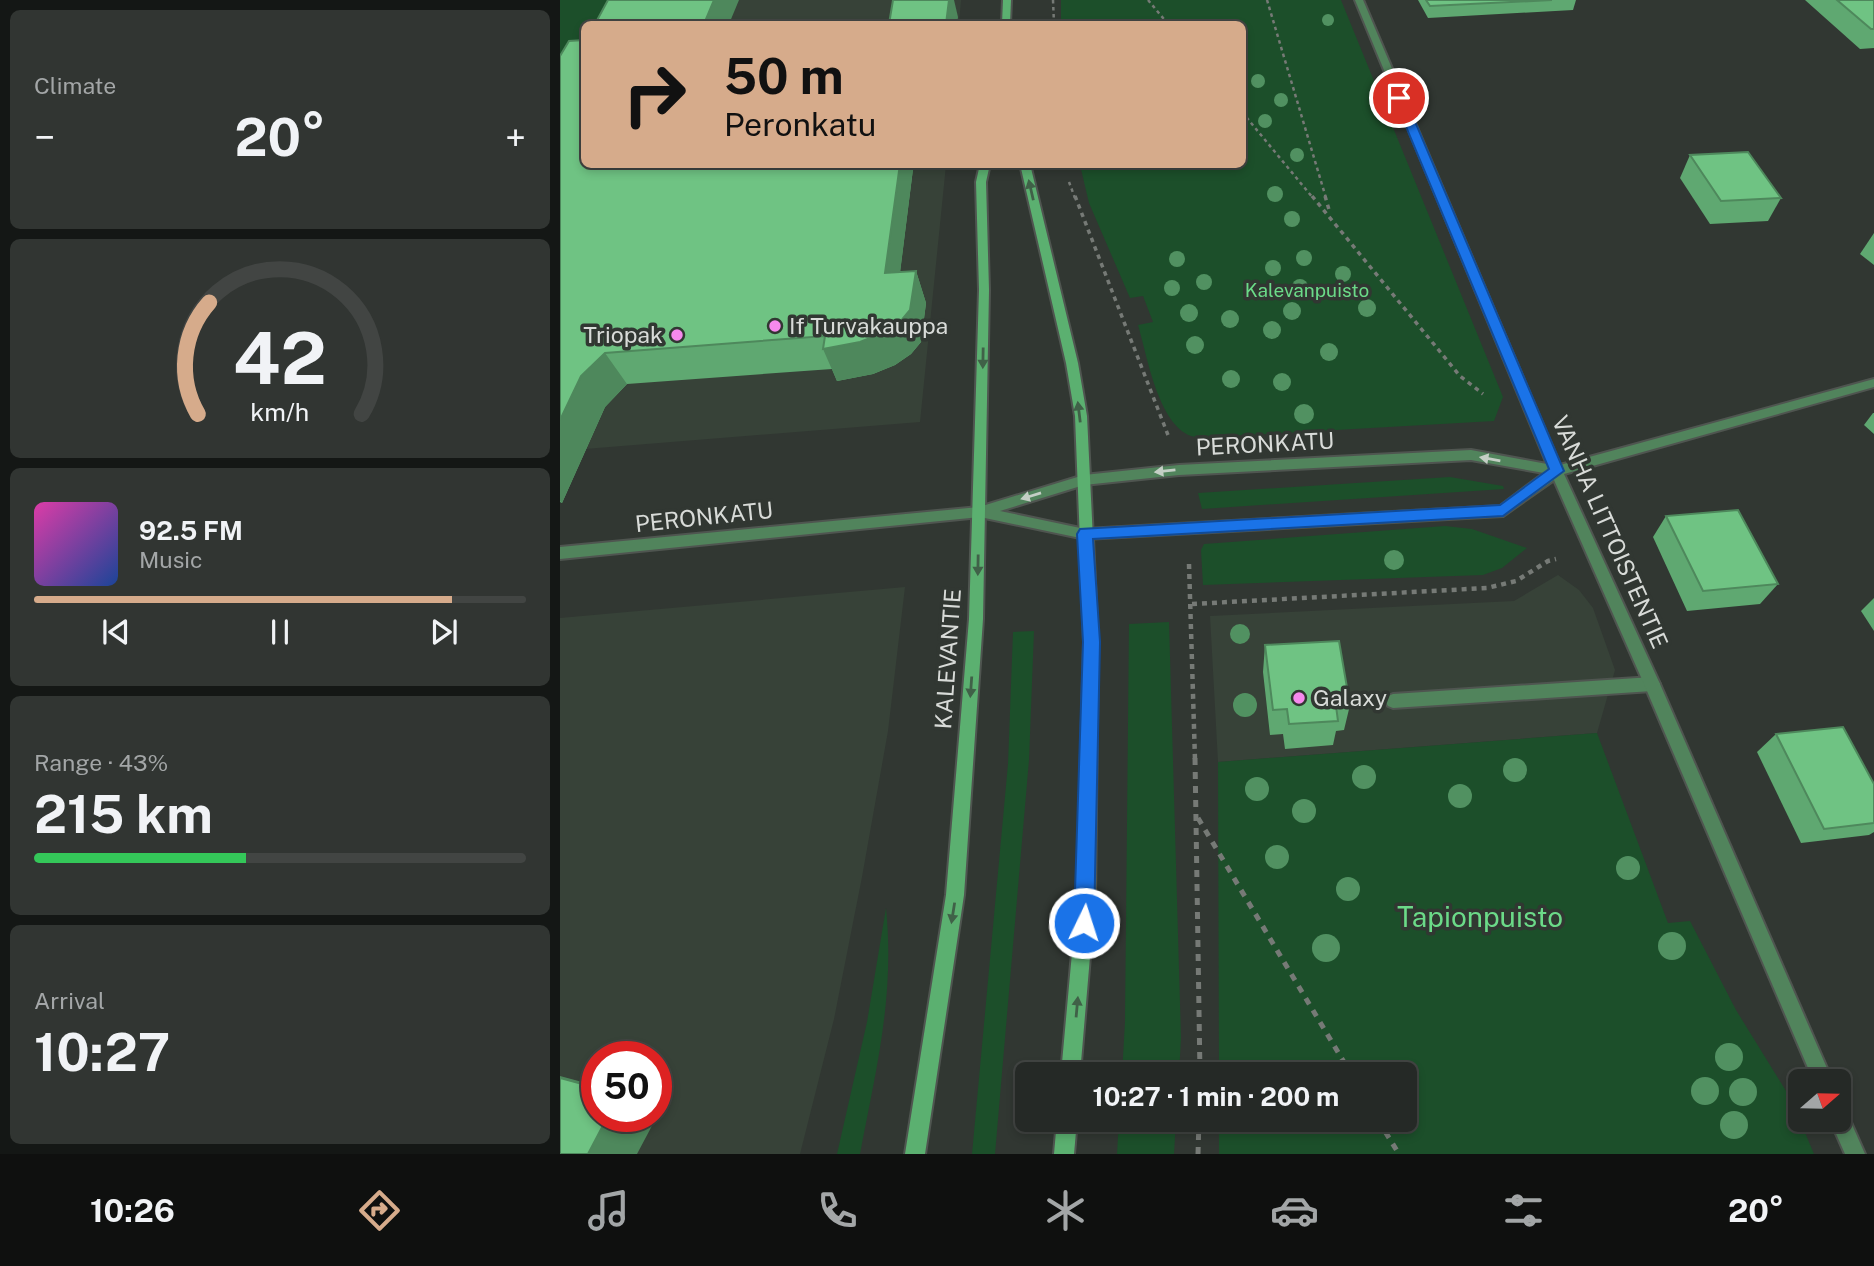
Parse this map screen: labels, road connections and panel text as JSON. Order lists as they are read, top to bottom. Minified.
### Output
{"streets":{"main road":["KALEVANTIE"],"street":["PERONKATU","VANHA LITTOISTENTIE"]},"crossings":[["PERONKATU","VANHA LITTOISTENTIE"],["PERONKATU","KALEVANTIE"]],"parks":["Kalevanpuisto","Tapionpuisto"],"places":["If Turvakauppa","Triopak","Galaxy"],"north":"right","page":{"tile":["Climate",["Range · 43%","215 km"],["Arrival","10:27"]],"turn":["50 m","Peronkatu"],"heat":["−","20°","+"],"song":["92.5 FM","Music"],"limit":"50","trip":"10:27 · 1 min · 200 m","tabs":["10:26","20°"],"gauge":["42","km/h"]}}
